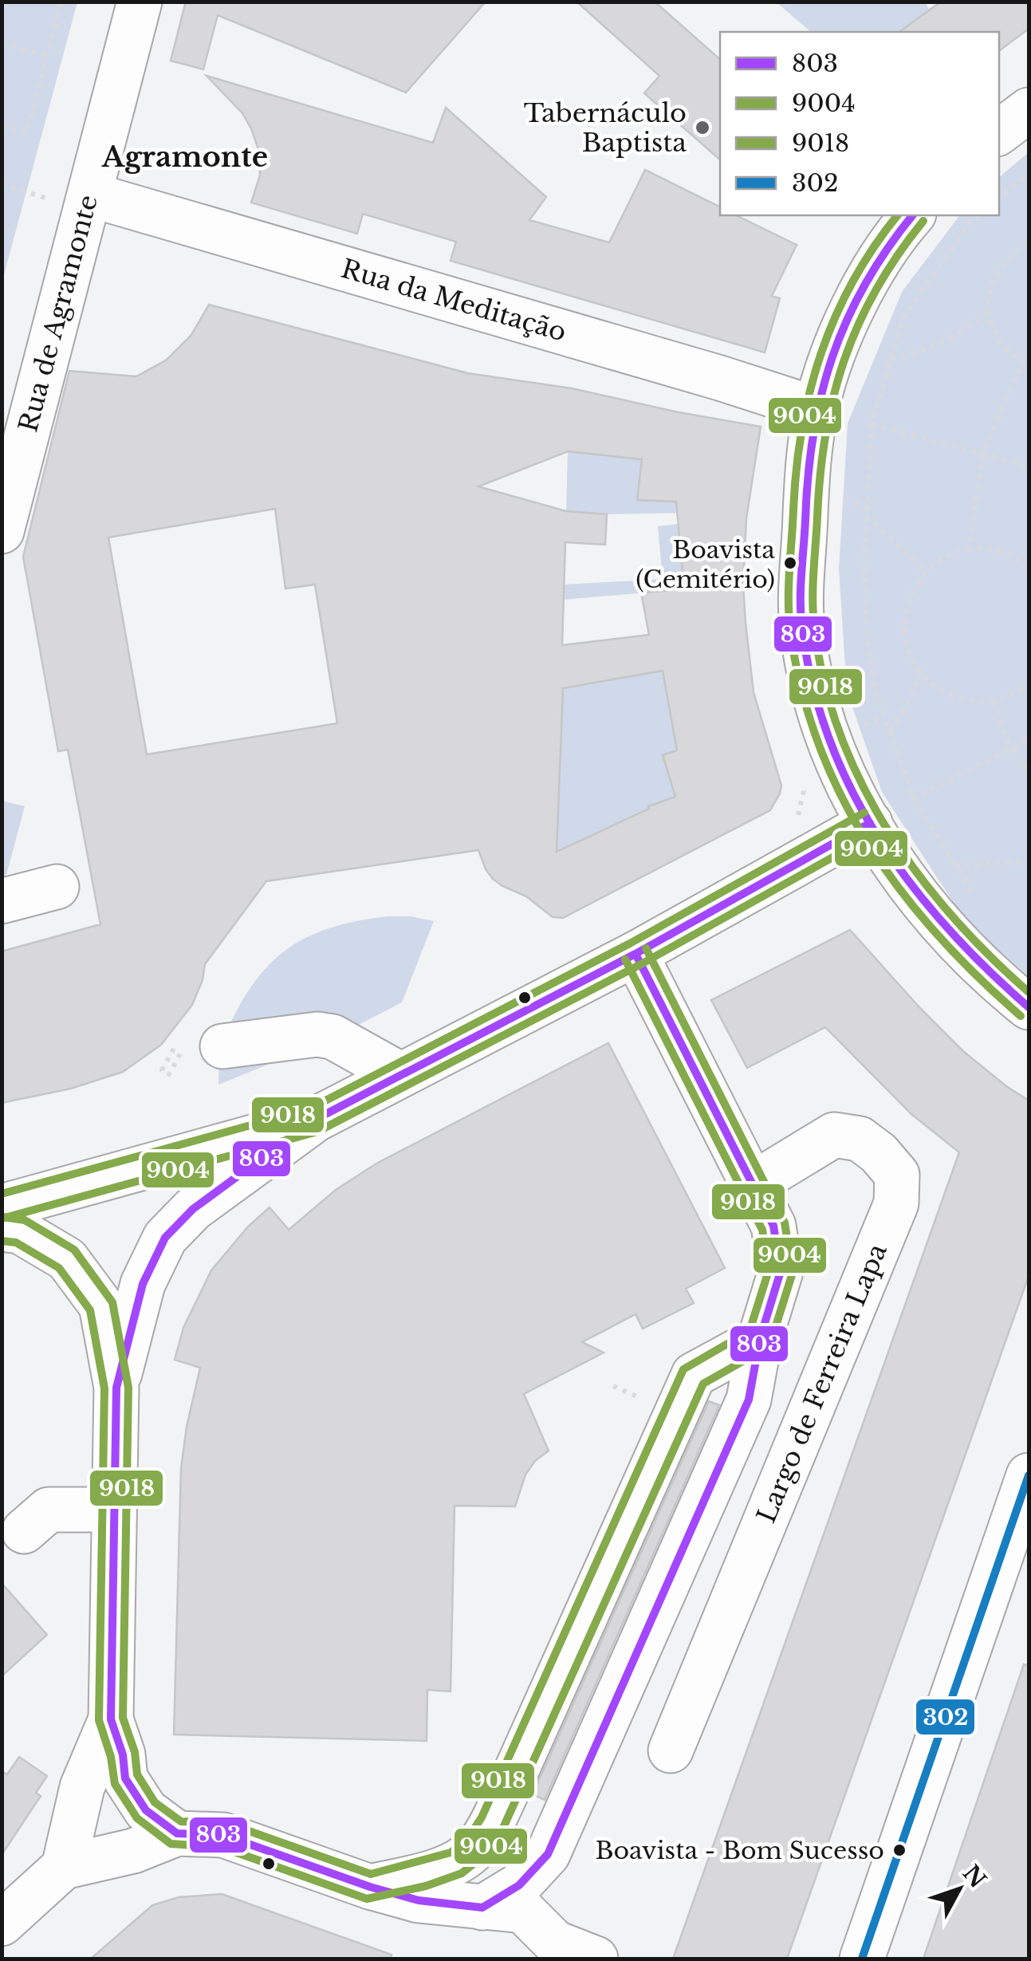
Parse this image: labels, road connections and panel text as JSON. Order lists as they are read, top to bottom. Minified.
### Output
{"streets":{"street":["Rua da Meditação","Rua de Agramonte","Largo de Ferreira Lapa"]},"crossings":[["Rua da Meditação","Rua de Agramonte"]],"districts":["Agramonte"],"places":["Tabernáculo Baptista","Boavista (Cemitério)","Boavista - Bom Sucesso"],"lines":["transit line 803","transit line 9004","transit line 9018","transit line 302"],"legend":["803","9004","9018","302"],"north":"top right"}
